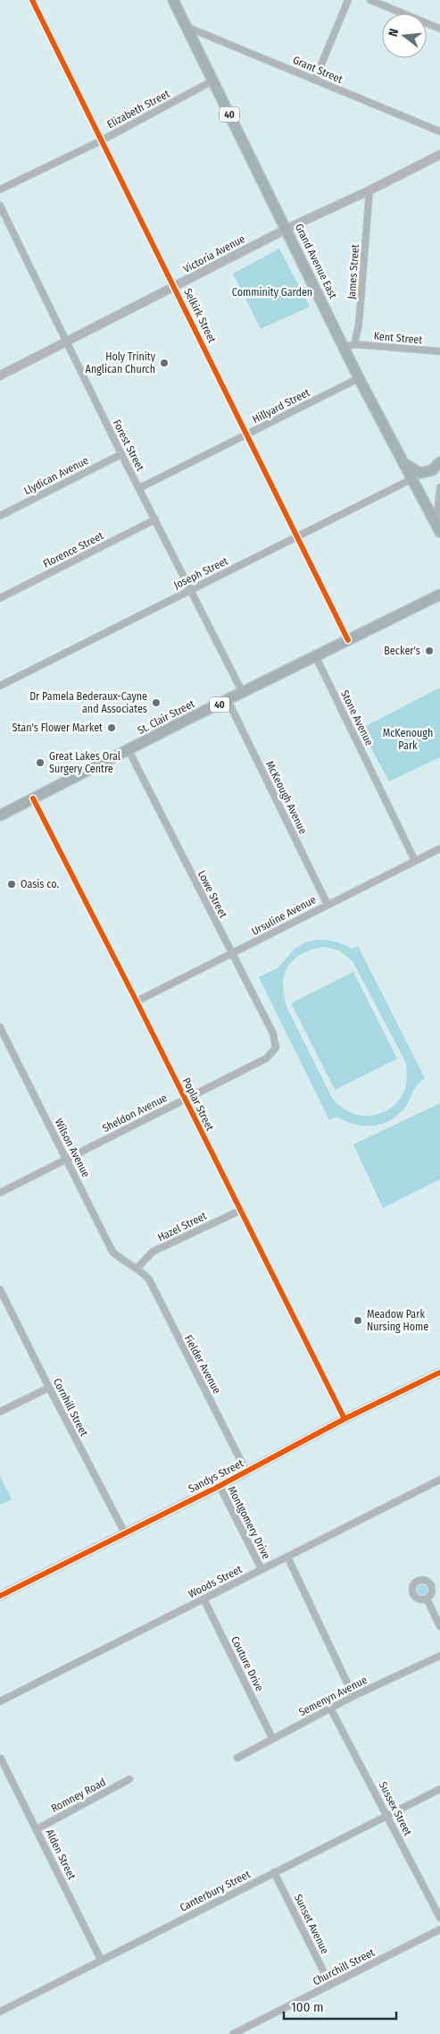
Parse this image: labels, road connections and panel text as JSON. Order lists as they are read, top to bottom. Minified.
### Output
{"streets":{"main road":["40","Grand Avenue East","St. Clair Street"],"street":["Grant Street","Elizabeth Street","Victoria Avenue","James Street","Selkirk Street","Kent Street","Hillyard Street","Forest Street","Llydican Avenue","Florence Street","Joseph Street","Stone Avenue","McKeough Avenue","Lowe Street","Ursuline Avenue","Poplar Street","Sheldon Avenue","Wilson Avenue","Hazel Street","Fielder Avenue","Cornhill Street","Sandys Street","Montgomery Drive","Woods Street","Couture Drive","Semenyn Avenue","Romney Road","Sussex Street","Alden Street","Canterbury Street","Sunset Avenue","Churchill Street"]},"crossings":[["Grant Street","Grand Avenue East"],["Elizabeth Street","Grand Avenue East"],["Elizabeth Street","Selkirk Street"],["Victoria Avenue","Grand Avenue East"],["Victoria Avenue","James Street"],["Victoria Avenue","Selkirk Street"],["Victoria Avenue","Forest Street"],["Grand Avenue East","Hillyard Street"],["Grand Avenue East","Joseph Street"],["James Street","Kent Street"],["Selkirk Street","Hillyard Street"],["Selkirk Street","Joseph Street"],["Selkirk Street","St. Clair Street"],["Hillyard Street","Forest Street"],["Forest Street","Llydican Avenue"],["Forest Street","Florence Street"],["Forest Street","Joseph Street"],["Forest Street","St. Clair Street"],["St. Clair Street","Stone Avenue"],["St. Clair Street","McKeough Avenue"],["St. Clair Street","Lowe Street"],["St. Clair Street","Poplar Street"],["Stone Avenue","Ursuline Avenue"],["McKeough Avenue","Ursuline Avenue"],["Lowe Street","Ursuline Avenue"],["Lowe Street","Sheldon Avenue"],["Ursuline Avenue","Poplar Street"],["Poplar Street","Sheldon Avenue"],["Poplar Street","Hazel Street"],["Poplar Street","Sandys Street"],["Sheldon Avenue","Wilson Avenue"],["Wilson Avenue","Hazel Street"],["Wilson Avenue","Fielder Avenue"],["Hazel Street","Fielder Avenue"],["Fielder Avenue","Sandys Street"],["Cornhill Street","Sandys Street"],["Sandys Street","Montgomery Drive"],["Montgomery Drive","Woods Street"],["Woods Street","Couture Drive"],["Couture Drive","Semenyn Avenue"],["Semenyn Avenue","Sussex Street"],["Romney Road","Alden Street"],["Sussex Street","Canterbury Street"],["Alden Street","Canterbury Street"],["Canterbury Street","Sunset Avenue"],["Sunset Avenue","Churchill Street"]],"parks":["Comminity Garden","McKenough Park"],"places":["Holy Trinity Anglican Church","Becker's","Dr Pamela Bederaux-Cayne and Associates","Stan's Flower Market","Great Lakes Oral Surgery Centre","Oasis co.","Meadow Park Nursing Home"],"scale_bar":"100 m","north":"left"}
